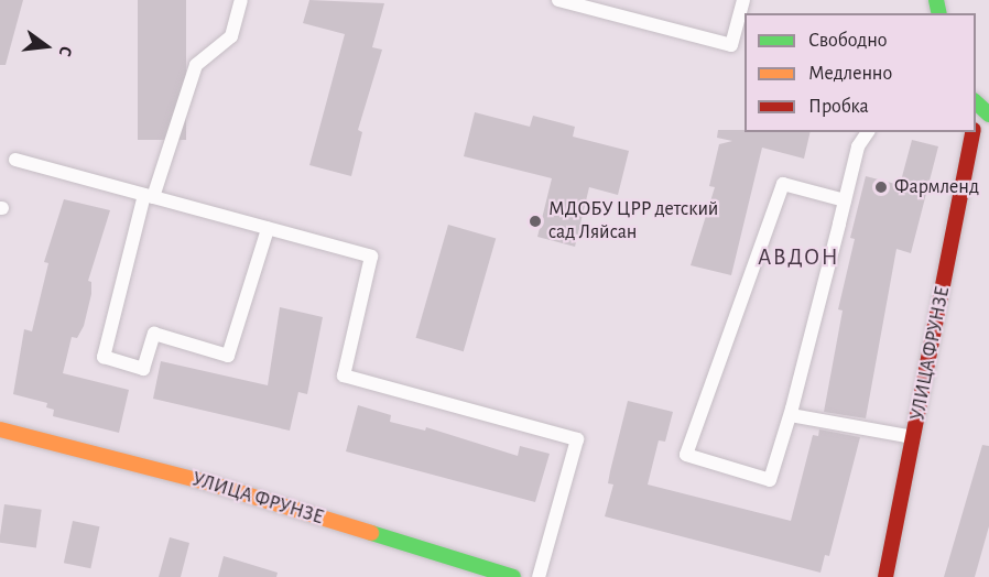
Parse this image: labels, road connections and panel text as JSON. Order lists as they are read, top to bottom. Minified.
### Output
{"streets":{"street":["УЛИЦА ФРУНЗЕ"]},"districts":["АВДОН"],"places":["Фармленд","МДОБУ ЦРР детский сад Ляйсан"],"legend":["Свободно","Медленно","Пробка"],"north":"right"}
